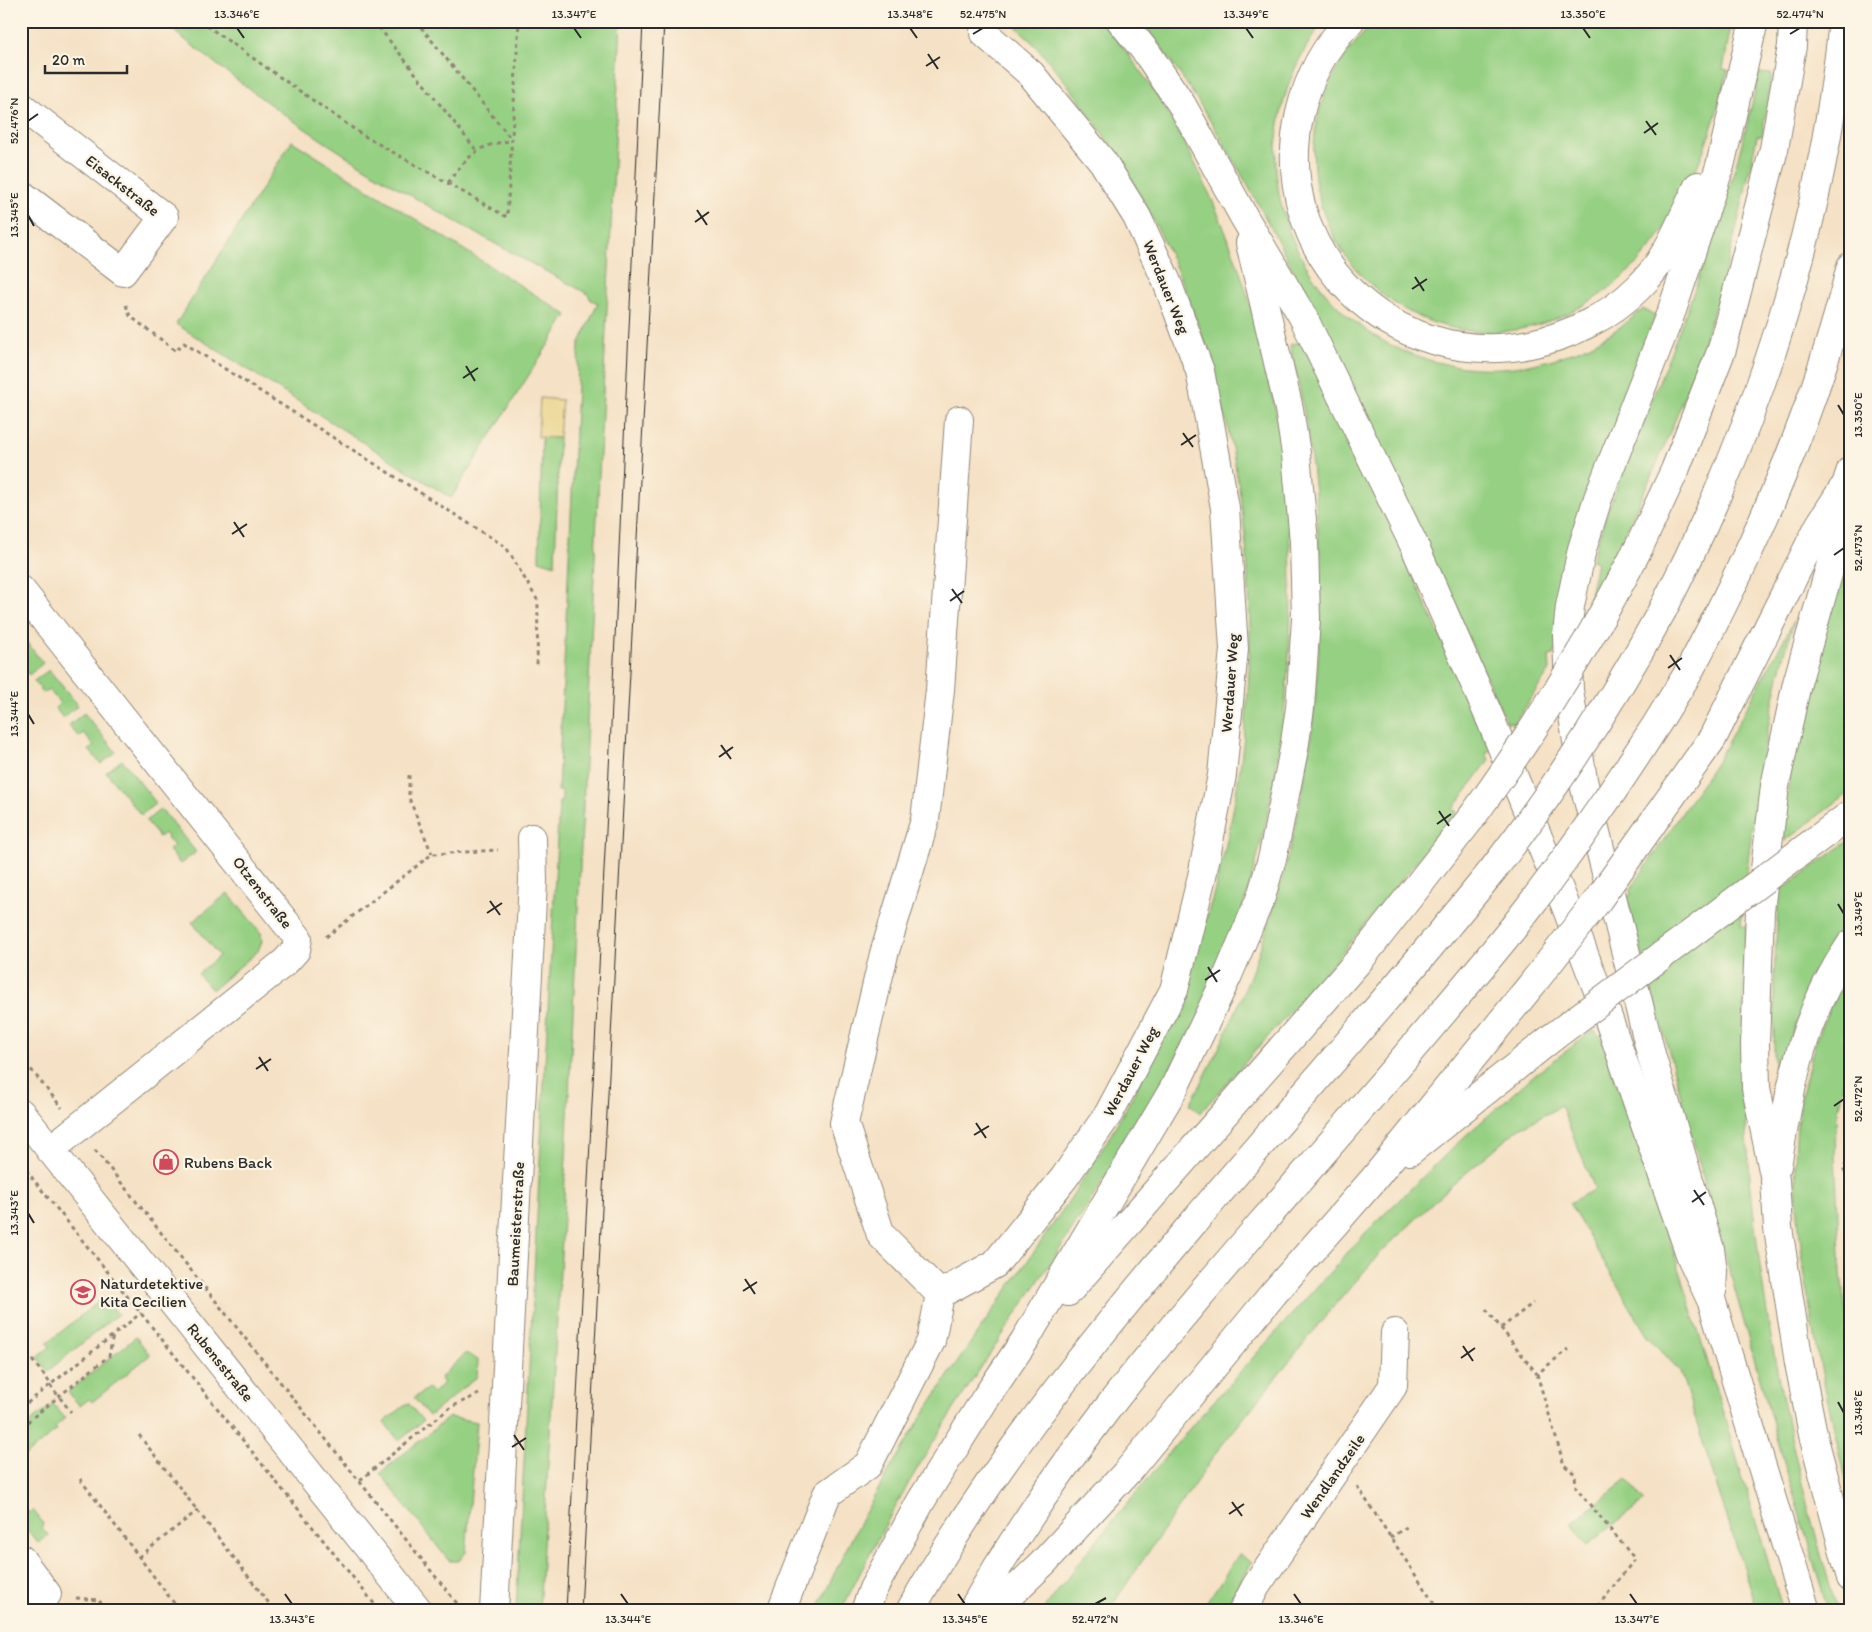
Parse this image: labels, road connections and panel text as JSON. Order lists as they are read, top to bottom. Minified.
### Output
{"streets":{"main road":["Eisackstraße","Werdauer Weg","Otzenstraße","Baumeisterstraße","Rubensstraße","Wendlandzeile"]},"crossings":[["Otzenstraße","Rubensstraße"]],"places":{"shop":["Rubens Back"],"school or university":["Naturdetektive Kita Cecilien"]},"scale_bar":"20 m","coordinates":["13.346°E","13.347°E","13.348°E","52.475°N","13.349°E","13.350°E","52.474°N","52.476°N","13.345°E","52.473°N","13.344°E","52.472°N","13.343°E"]}
